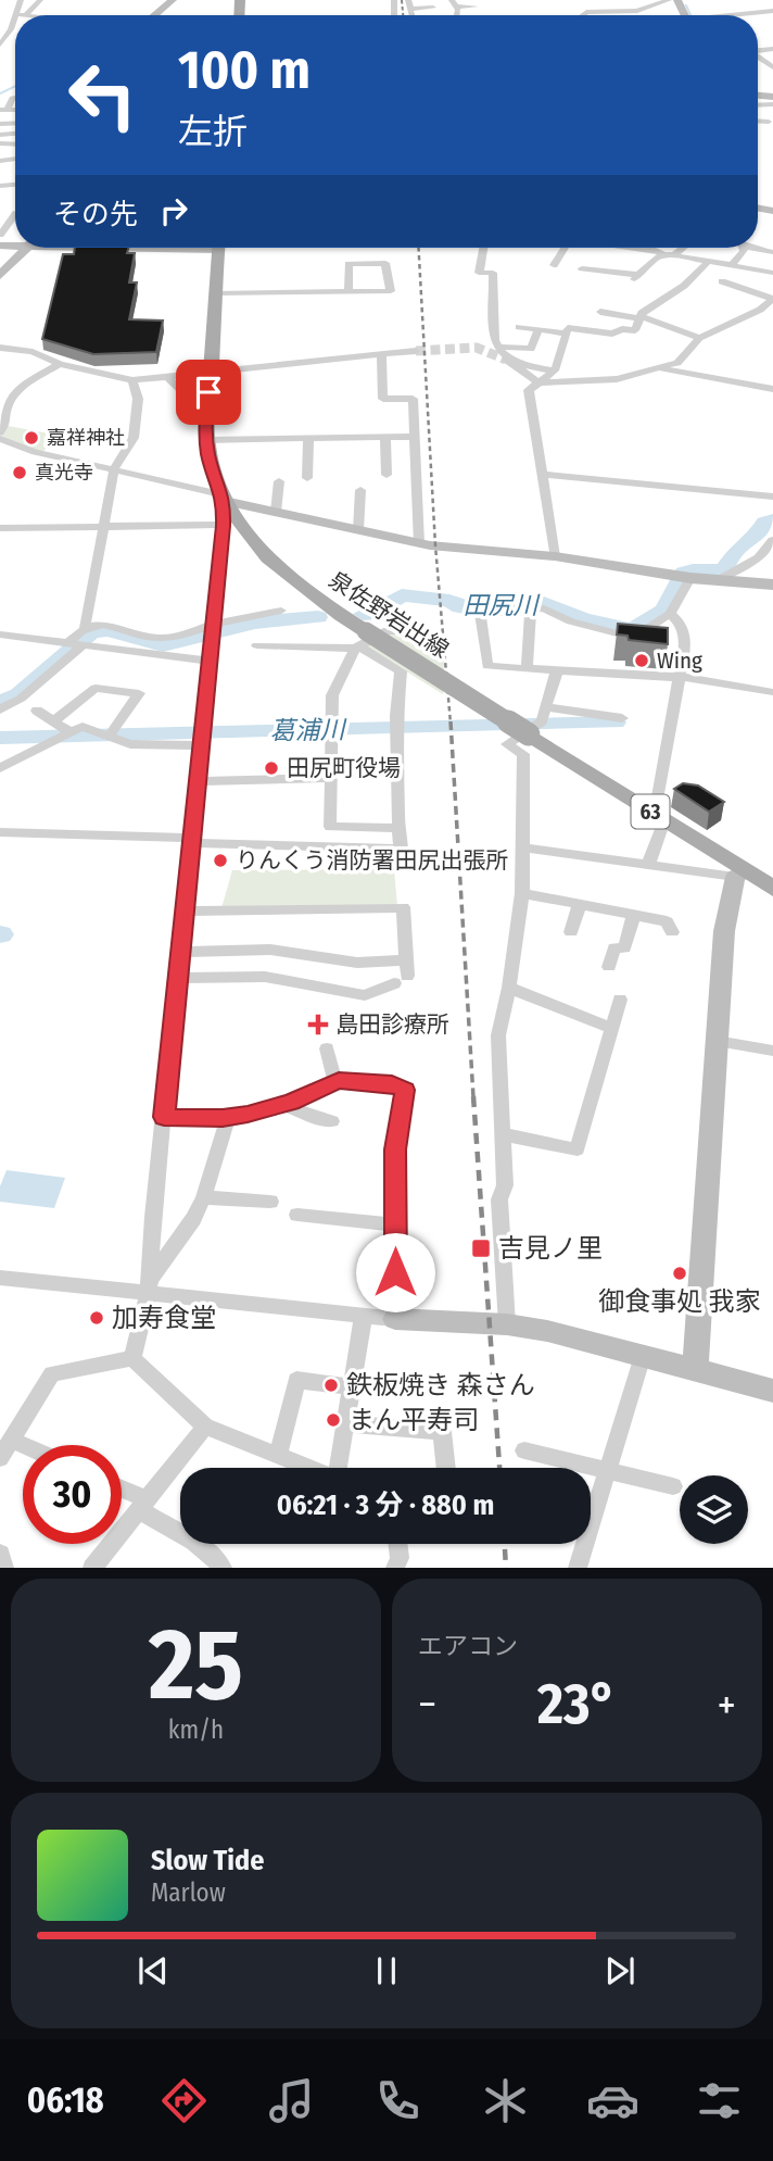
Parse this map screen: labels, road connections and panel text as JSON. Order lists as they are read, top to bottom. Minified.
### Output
{"streets":{"main road":["泉佐野岩出線","63"]},"water":["田尻川","葛浦川"],"places":{"other":["嘉祥神社","真光寺","Wing","田尻町役場","りんくう消防署田尻出張所","御食事処 我家","加寿食堂","鉄板焼き 森さん","まん平寿司"],"health":["島田診療所"],"transit":["吉見ノ里"]},"page":{"turn":["100 m","左折"],"then":"その先","limit":"30","trip":"06:21 · 3 分 · 880 m","tile":[["25","km/h"],"エアコン"],"heat":["−","23°","+"],"song":["Slow Tide","Marlow"],"tabs":"06:18"}}
